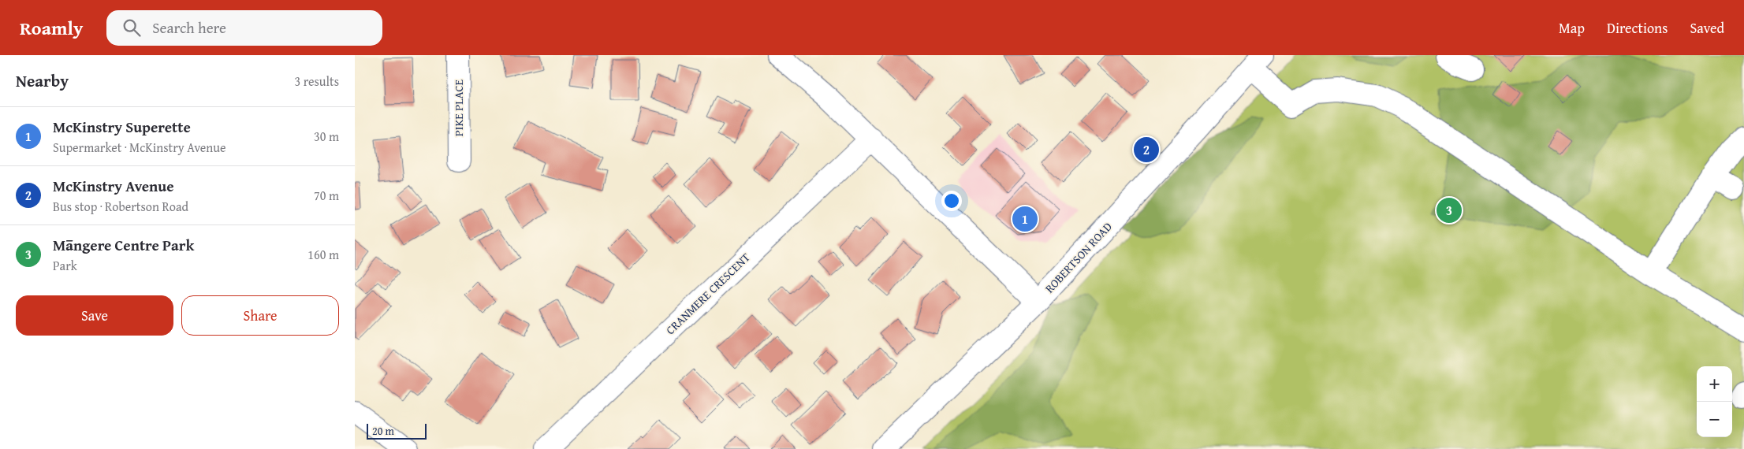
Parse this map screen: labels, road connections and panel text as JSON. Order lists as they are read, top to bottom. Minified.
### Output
{"streets":{"street":["PIKE PLACE","ROBERTSON ROAD","CRANMERE CRESCENT"]},"scale_bar":"20 m","page":{"header":"Roamly","search":"Search here","nav":["Map","Directions","Saved"],"heading":["Nearby","3 results"],"list":[{"mark":"1","name":"McKinstry Superette","note":"Supermarket · McKinstry Avenue","value":"30 m"},{"mark":"2","name":"McKinstry Avenue","note":"Bus stop · Robertson Road","value":"70 m"},{"mark":"3","name":"Māngere Centre Park","note":"Park","value":"160 m"}],"pins":["2","3","1"],"buttons":["Save","Share"],"map_buttons":["+","−"],"scale":"20 m"}}
